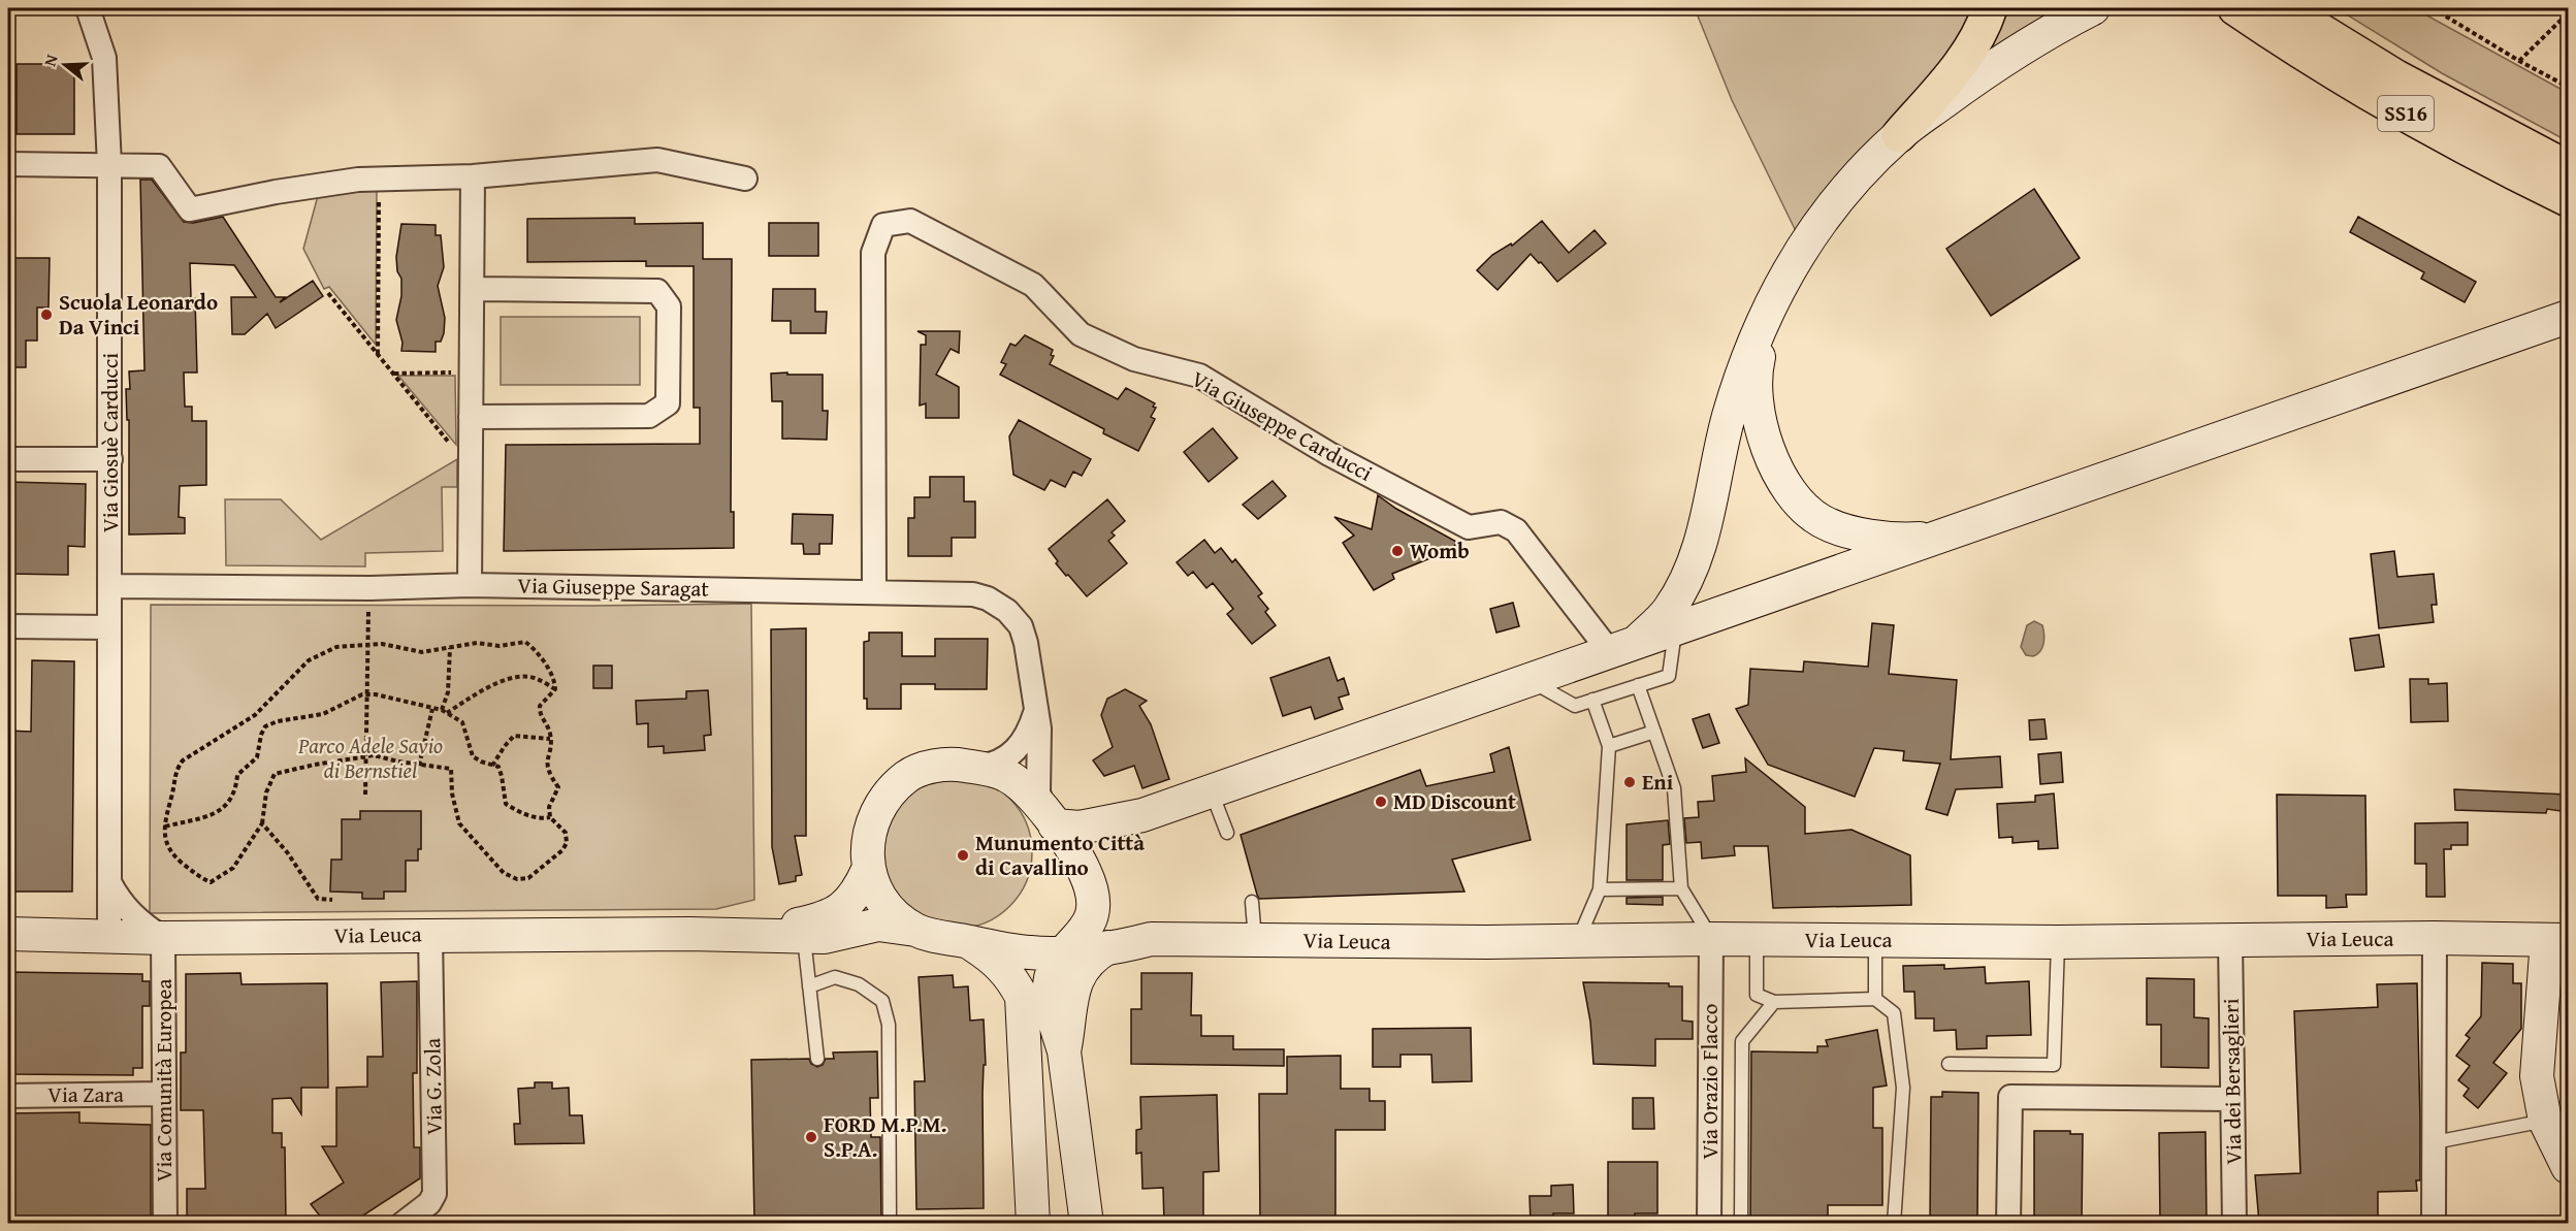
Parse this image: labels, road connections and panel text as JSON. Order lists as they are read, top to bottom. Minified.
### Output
{"streets":{"highway":["SS16"],"main road":["Via Leuca"],"street":["Via Giuseppe Carducci","Via Giosuè Carducci","Via Giuseppe Saragat","Via Comunità Europea","Via Orazio Flacco","Via dei Bersaglieri","Via G. Zola","Via Zara"]},"crossings":[["Via Giuseppe Carducci","Via Giuseppe Saragat"],["Via Giosuè Carducci","Via Giuseppe Saragat"],["Via Giosuè Carducci","Via Leuca"],["Via Giuseppe Saragat","Via Leuca"],["Via Leuca","Via Comunità Europea"],["Via Leuca","Via Orazio Flacco"],["Via Leuca","Via dei Bersaglieri"],["Via Leuca","Via G. Zola"],["Via Comunità Europea","Via Zara"]],"parks":["Parco Adele Savio di Bernstiel"],"places":["Scuola Leonardo Da Vinci","Womb","Eni","MD Discount","Munumento Città di Cavallino","FORD M.P.M. S.P.A."],"north":"left"}
